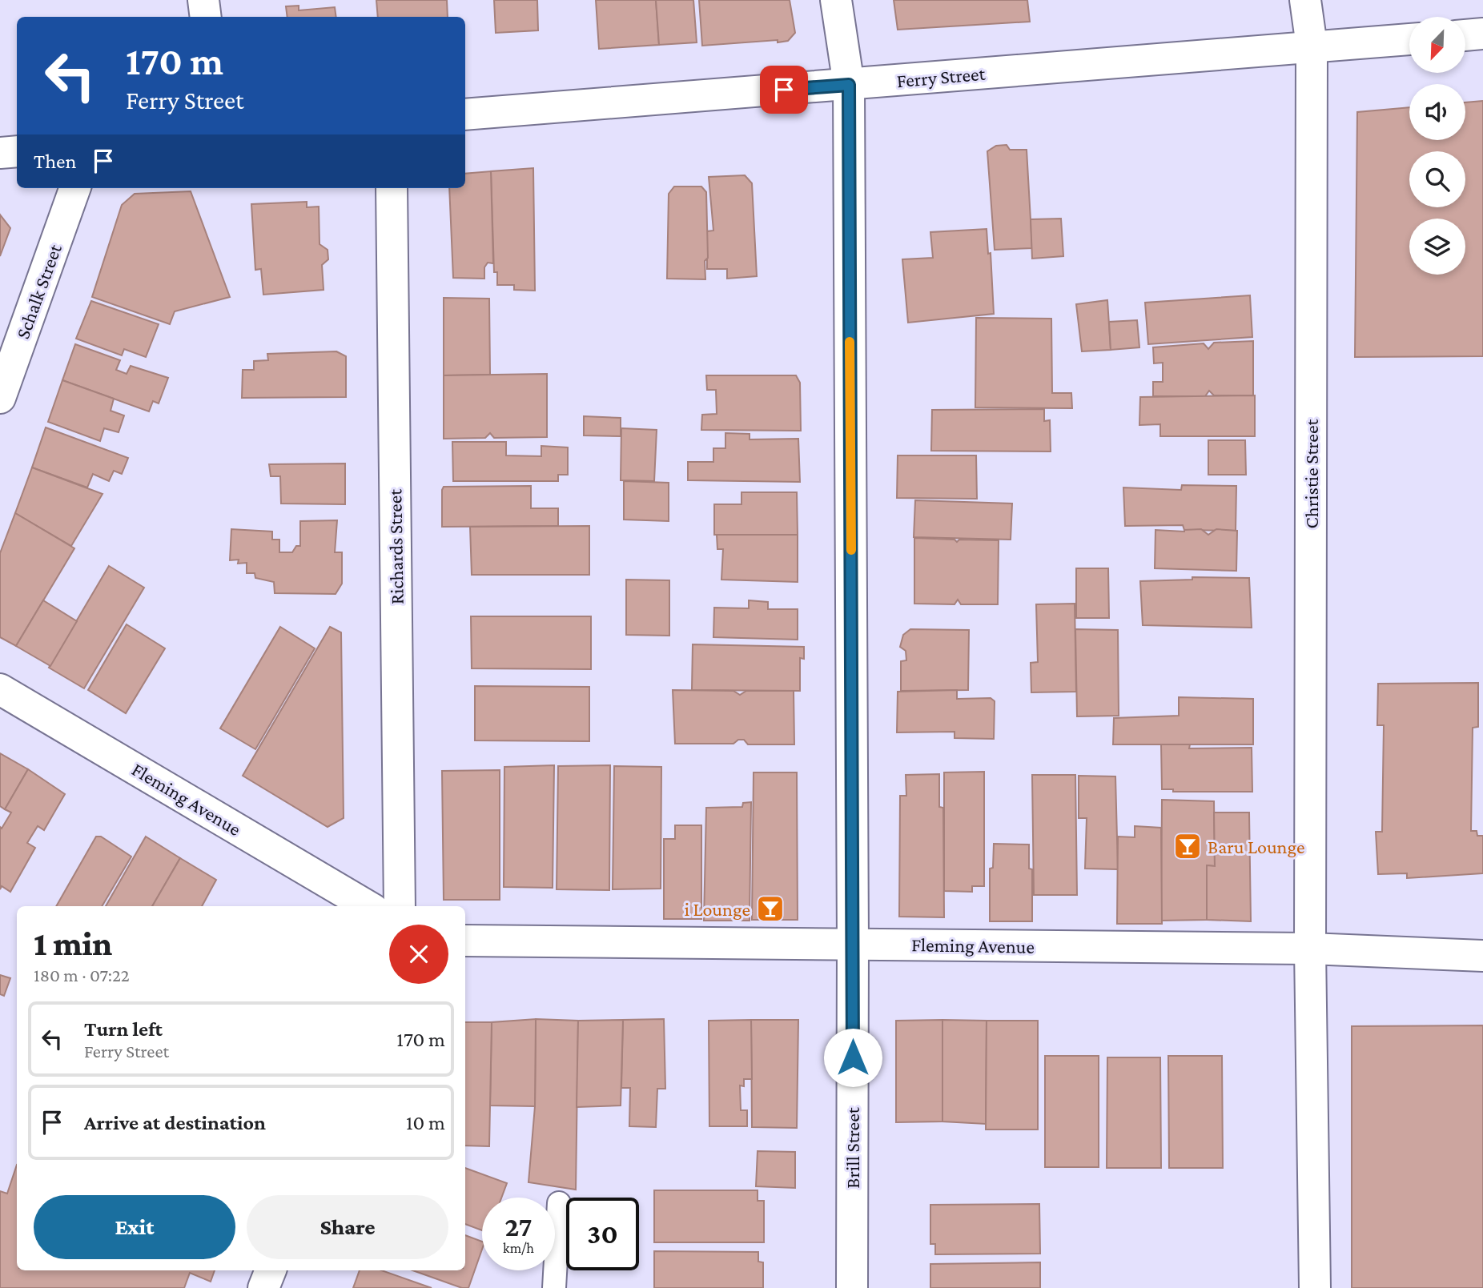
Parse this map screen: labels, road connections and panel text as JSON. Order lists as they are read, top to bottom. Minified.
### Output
{"streets":{"street":["Ferry Street","Schalk Street","Christie Street","Richards Street","Fleming Avenue","Brill Street"]},"crossings":[["Ferry Street","Christie Street"],["Ferry Street","Brill Street"],["Christie Street","Fleming Avenue"],["Fleming Avenue","Brill Street"]],"places":{"bar":["Baru Lounge","i Lounge"]},"north":"bottom left","page":{"turn":["170 m","Ferry Street"],"then":"Then","heading":["1 min","180 m · 07:22"],"list":[{"name":"Turn left","note":"Ferry Street","value":"170 m"},{"name":"Arrive at destination","value":"10 m"}],"buttons":["Exit","Share"],"speed":"27 km/h","limit":"30"}}
